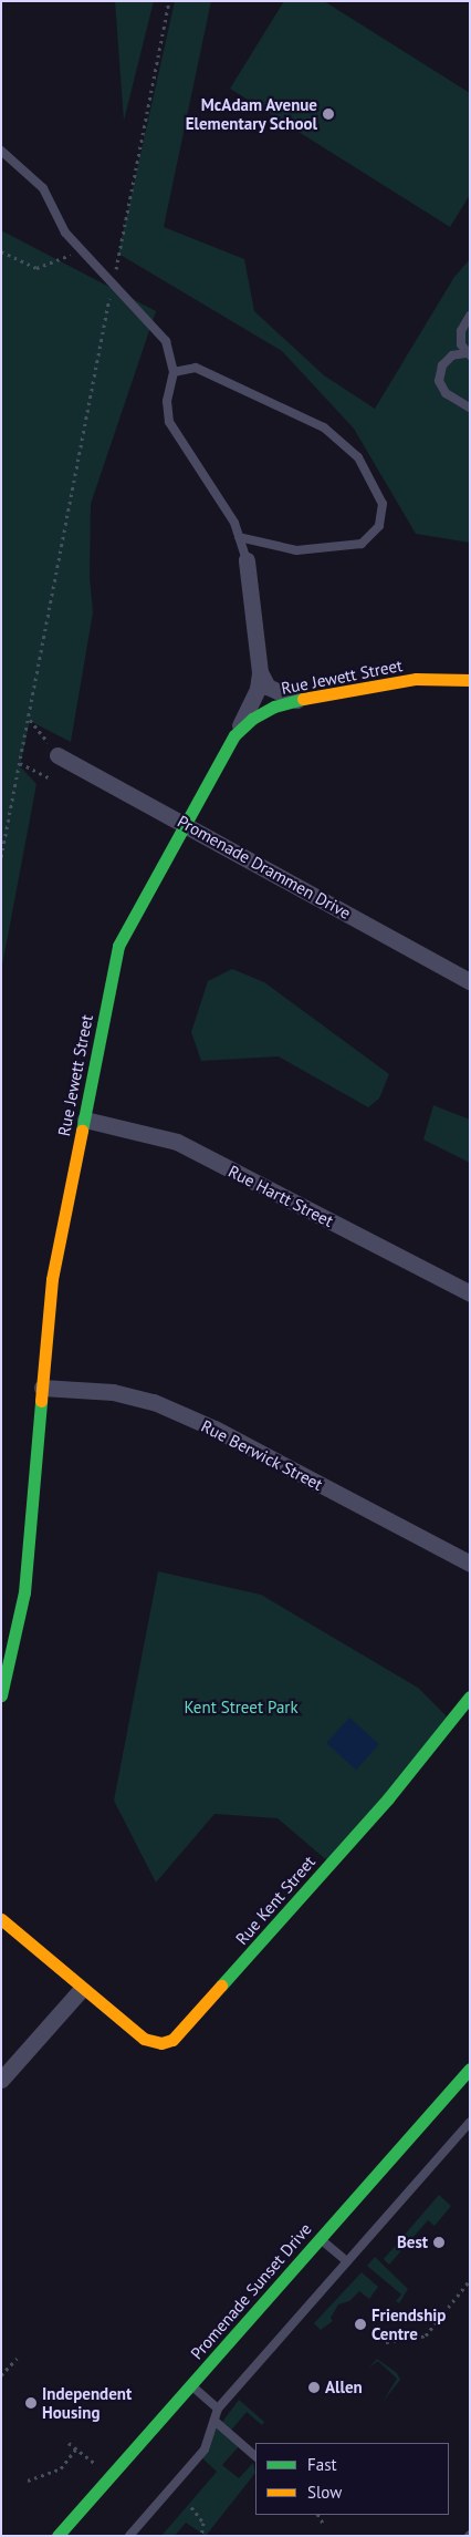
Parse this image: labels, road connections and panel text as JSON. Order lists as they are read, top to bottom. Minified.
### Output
{"streets":{"street":["Rue Jewett Street","Promenade Drammen Drive","Rue Hartt Street","Rue Berwick Street","Rue Kent Street","Promenade Sunset Drive"]},"crossings":[["Rue Jewett Street","Promenade Drammen Drive"],["Rue Jewett Street","Rue Hartt Street"],["Rue Jewett Street","Rue Berwick Street"]],"parks":["Kent Street Park"],"places":["McAdam Avenue Elementary School","Best","Friendship Centre","Allen","Independent Housing"],"legend":["Fast","Slow"]}
